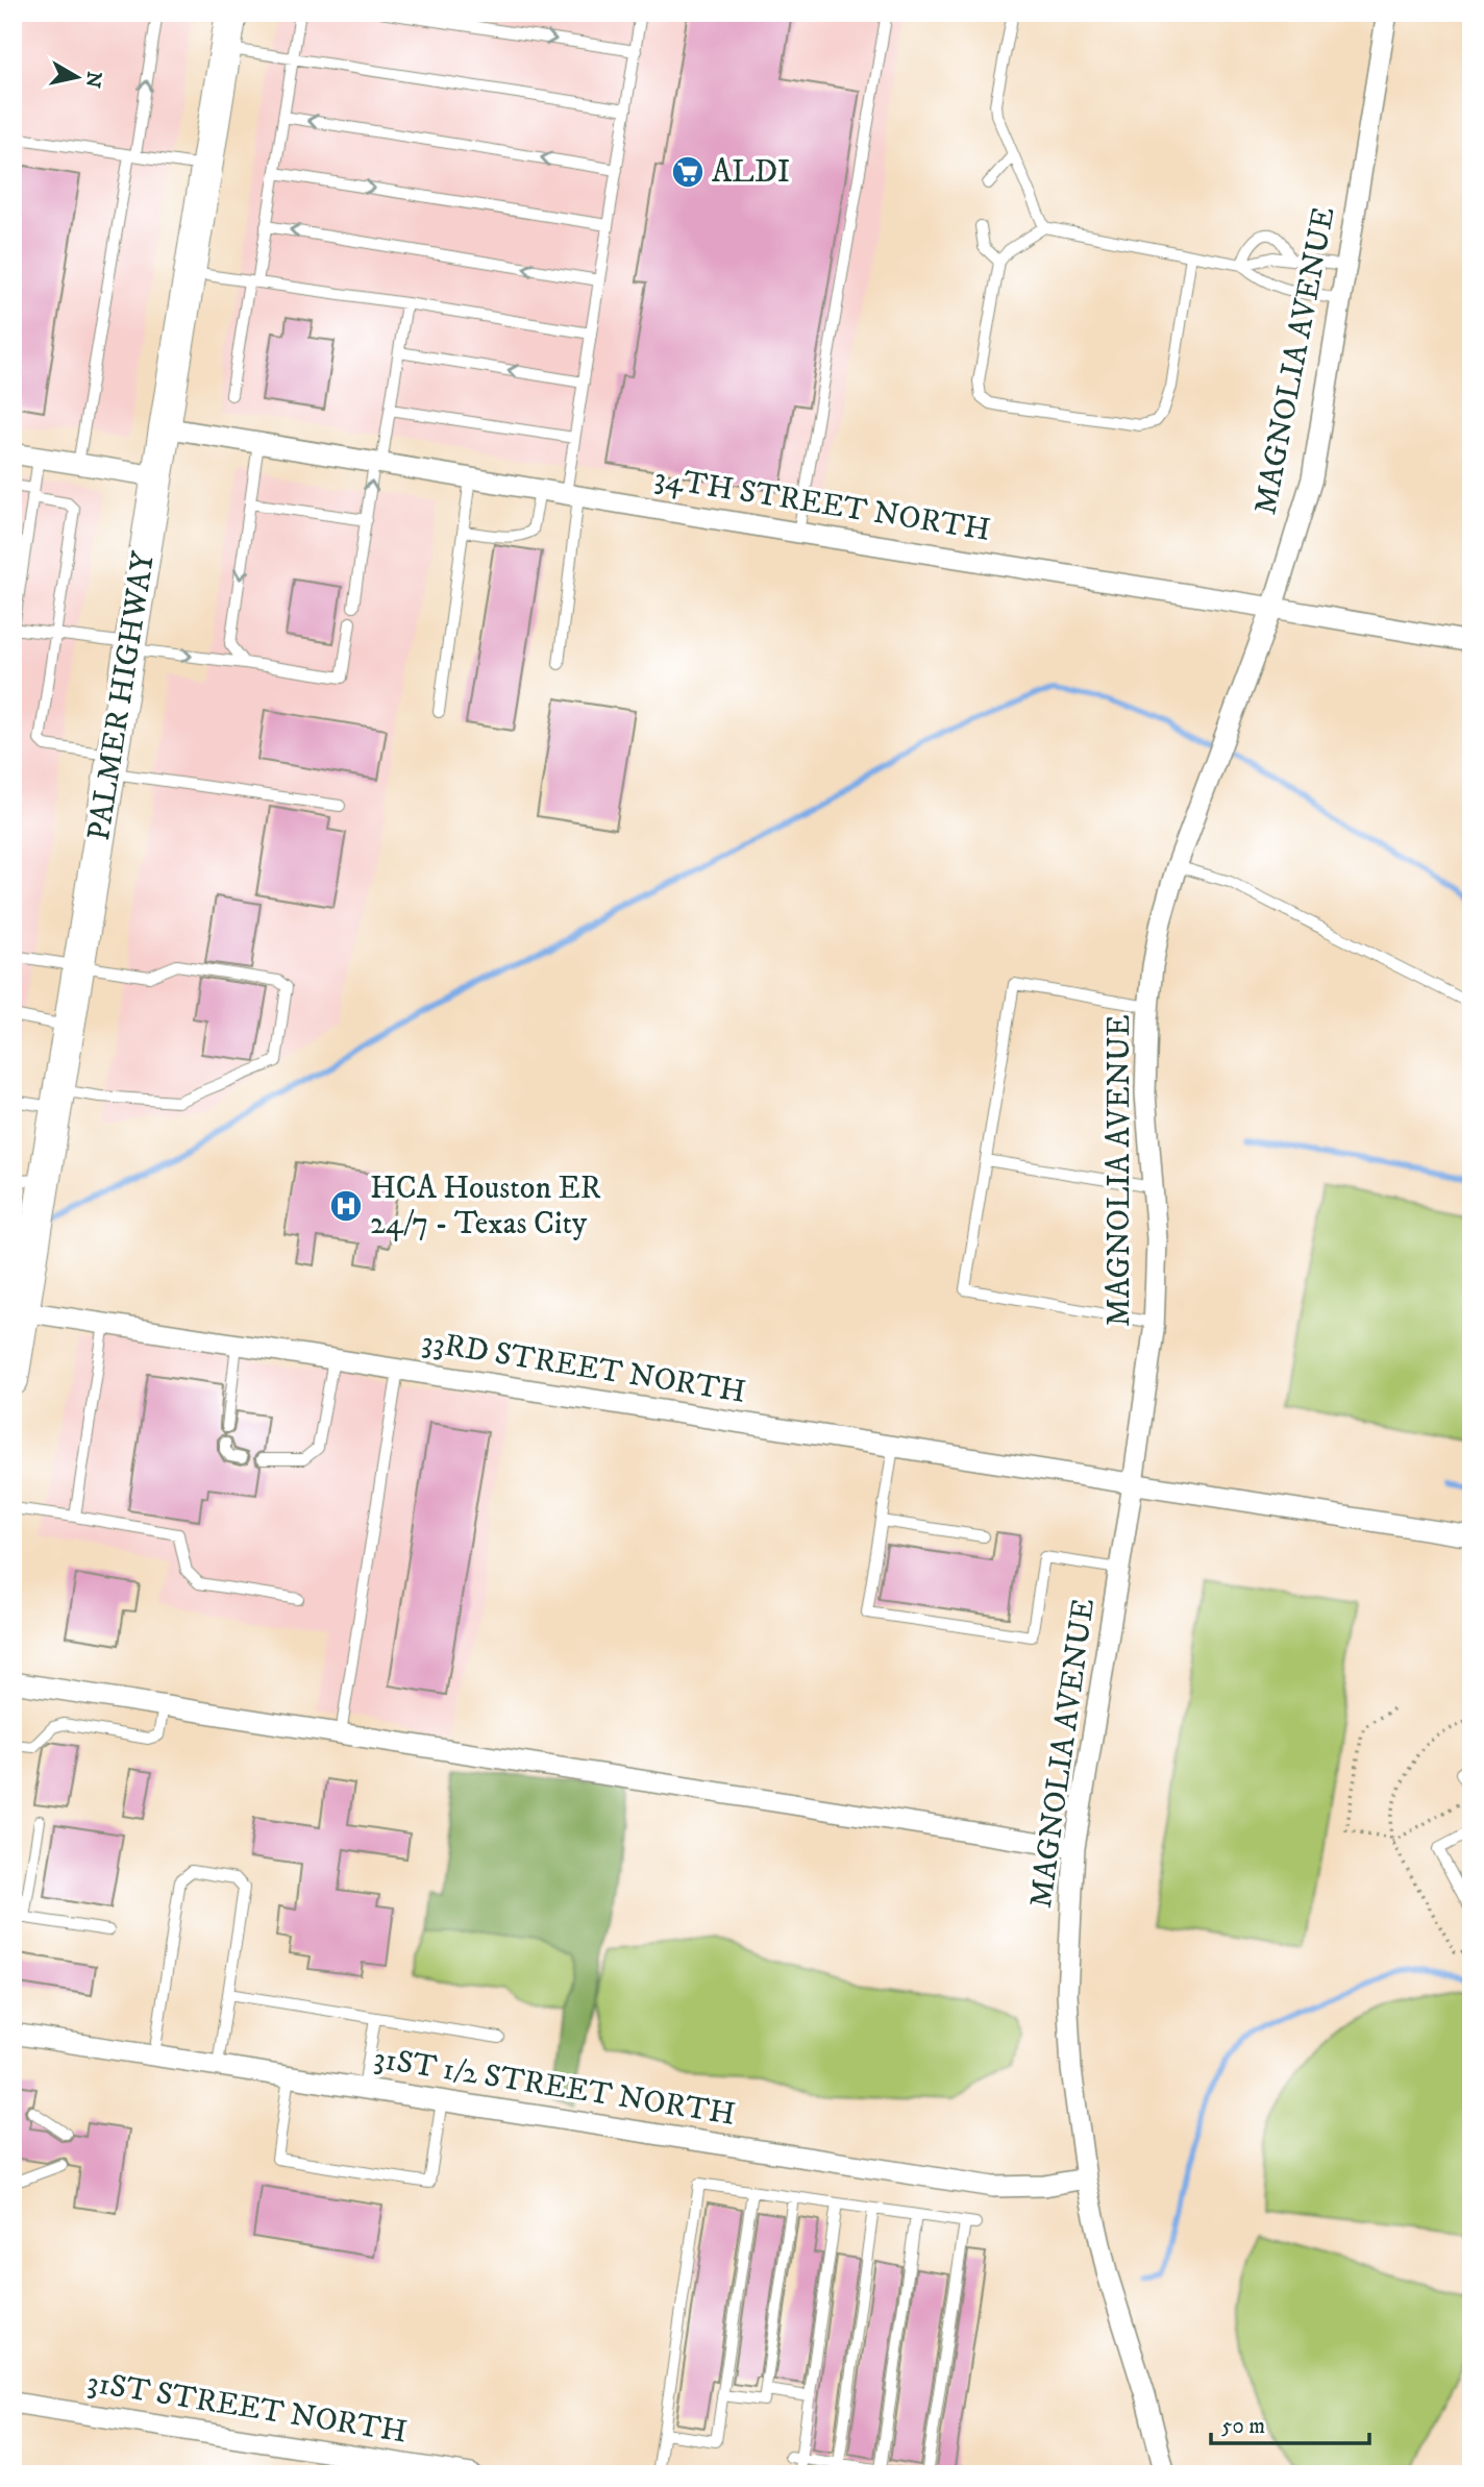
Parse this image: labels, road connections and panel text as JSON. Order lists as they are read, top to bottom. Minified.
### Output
{"streets":{"main road":["PALMER HIGHWAY"],"street":["MAGNOLIA AVENUE","34TH STREET NORTH","33RD STREET NORTH","31ST 1/2 STREET NORTH","31ST STREET NORTH"]},"crossings":[["MAGNOLIA AVENUE","34TH STREET NORTH"],["MAGNOLIA AVENUE","33RD STREET NORTH"],["MAGNOLIA AVENUE","31ST 1/2 STREET NORTH"],["34TH STREET NORTH","PALMER HIGHWAY"],["PALMER HIGHWAY","33RD STREET NORTH"]],"places":{"supermarket":["ALDI"],"hospital":["HCA Houston ER 24/7 - Texas City"]},"scale_bar":"50 m","north":"right"}
